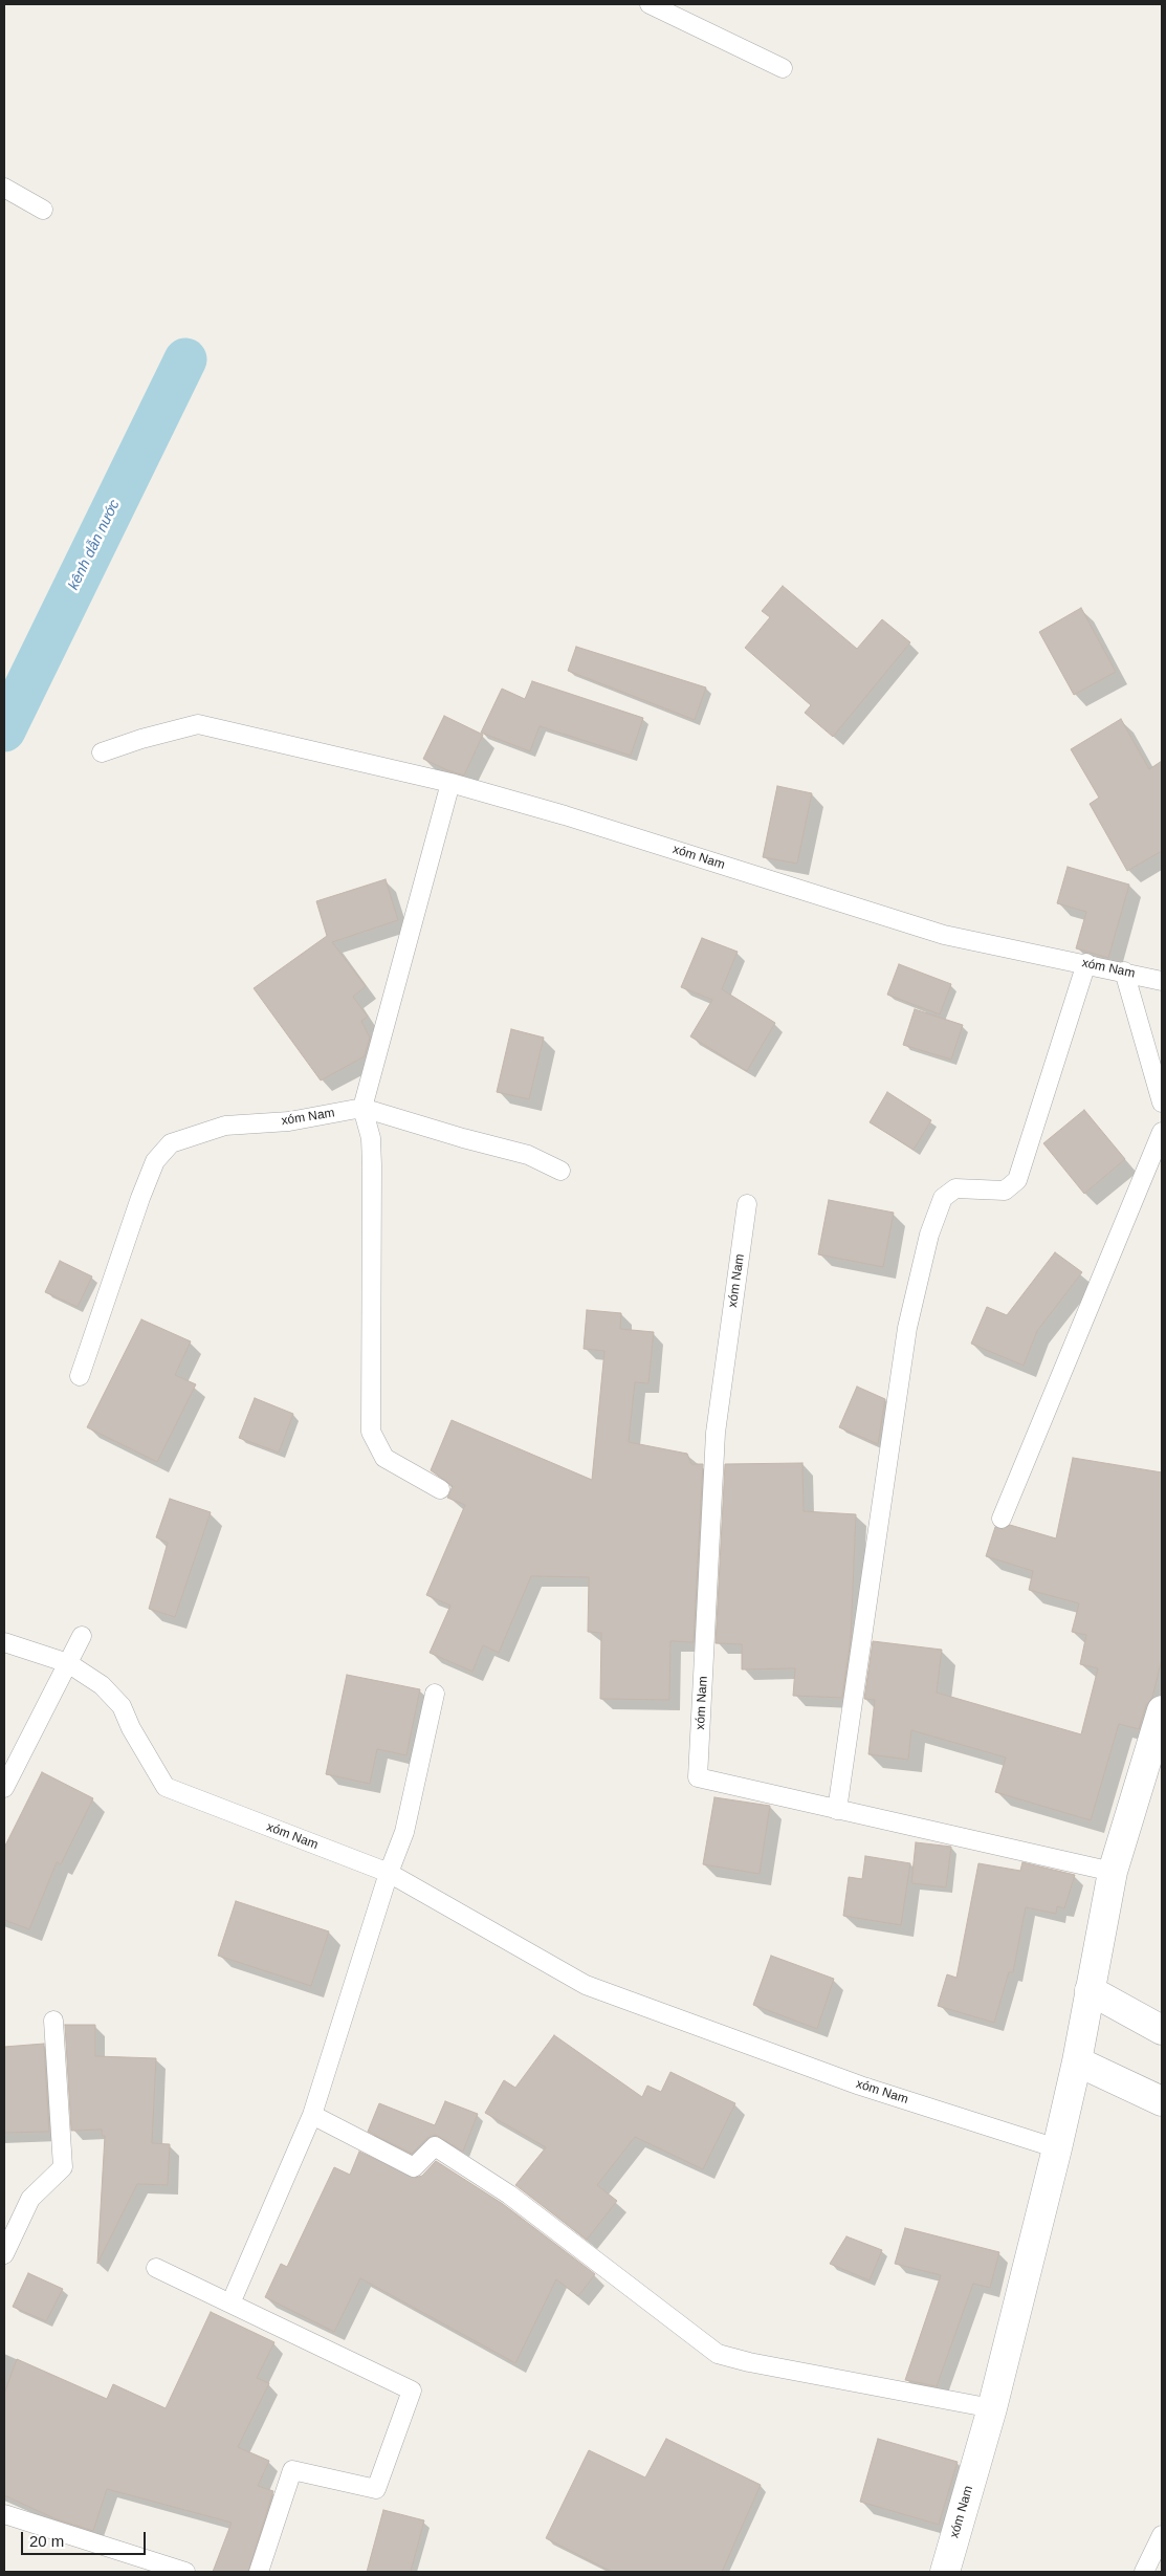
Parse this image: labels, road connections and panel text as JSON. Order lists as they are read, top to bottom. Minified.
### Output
{"streets":{"street":["xóm Nam"]},"water":["kênh dẫn nước"],"scale_bar":"20 m"}
